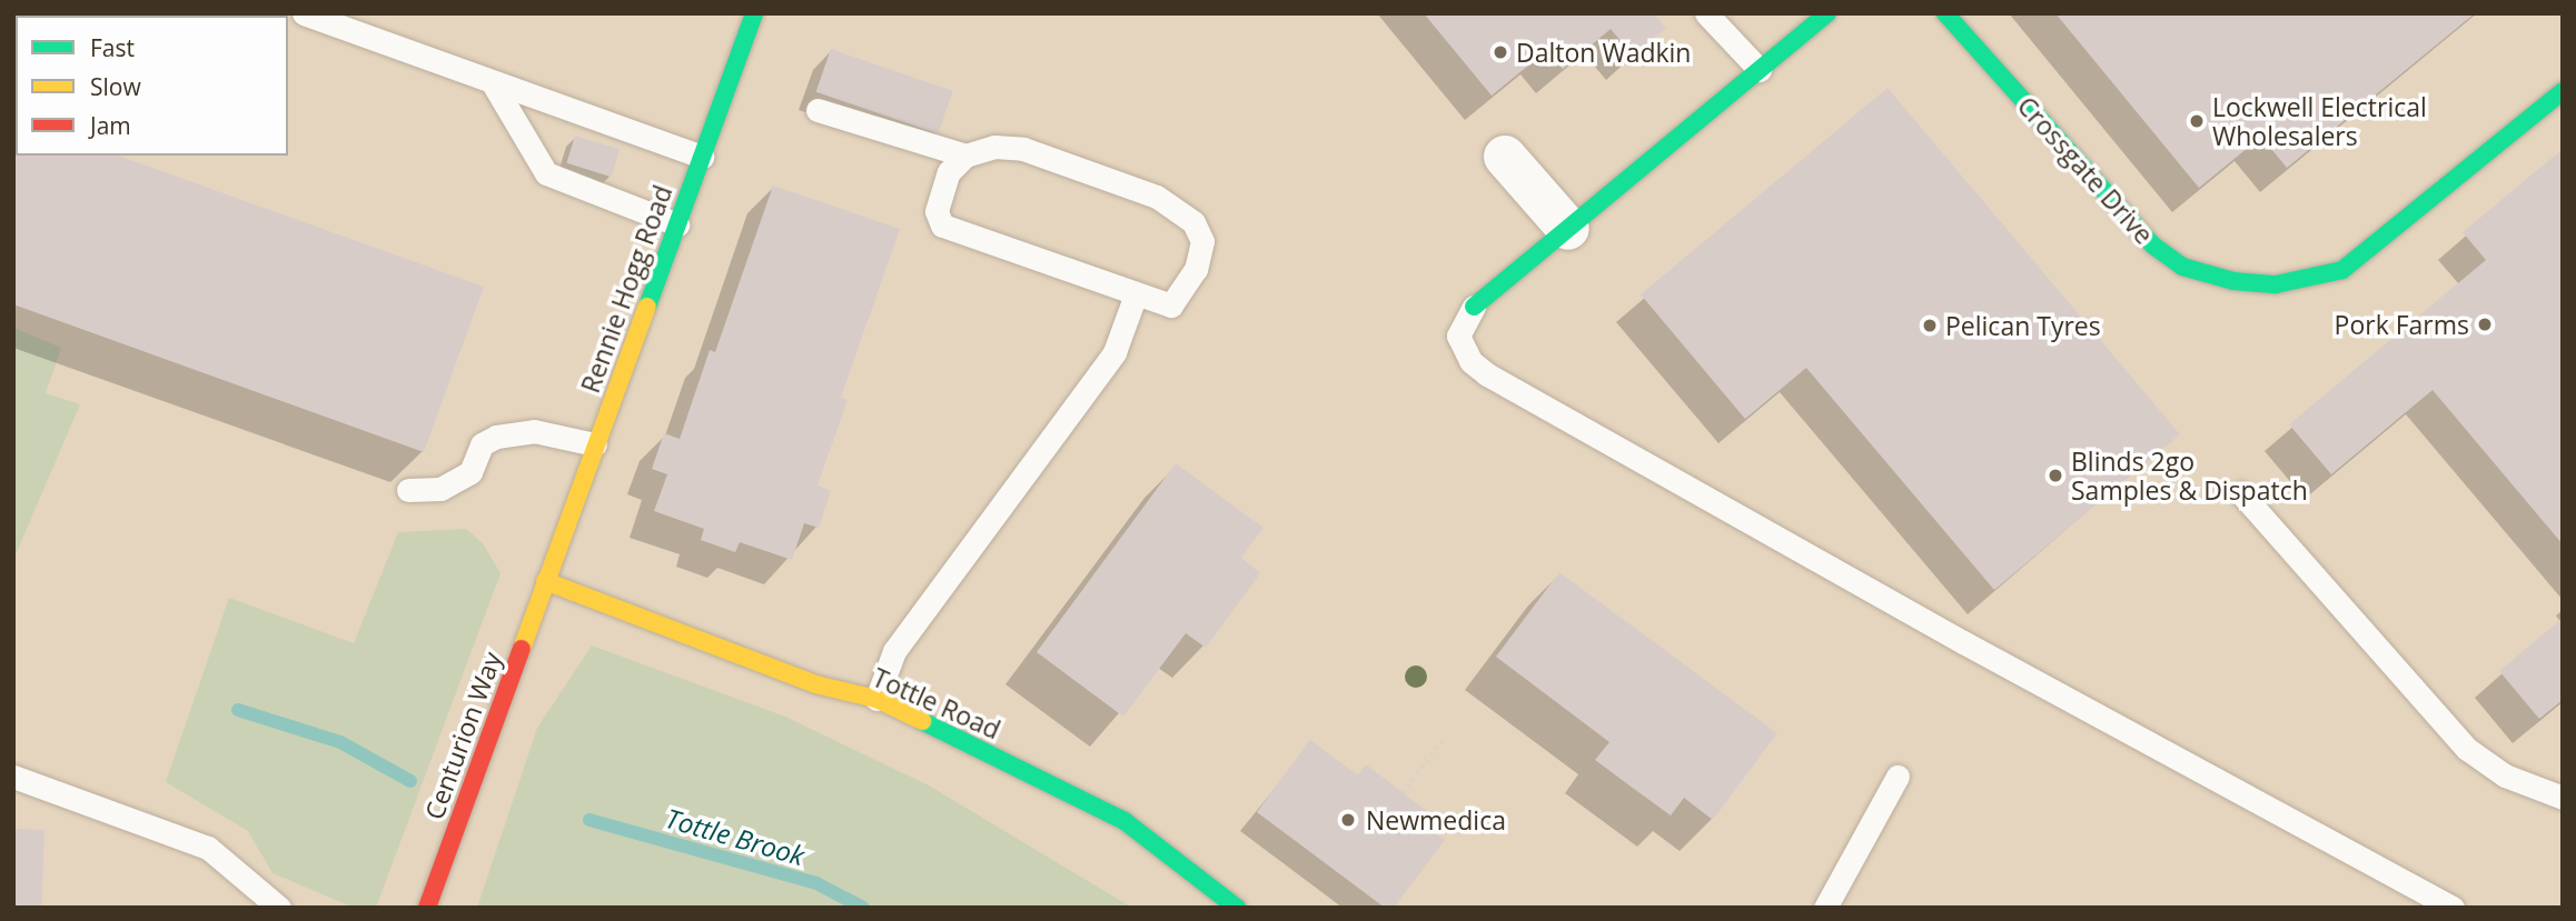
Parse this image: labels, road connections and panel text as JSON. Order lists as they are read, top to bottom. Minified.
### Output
{"streets":{"street":["Crossgate Drive","Rennie Hogg Road","Tottle Road","Centurion Way"]},"crossings":[["Rennie Hogg Road","Tottle Road"],["Rennie Hogg Road","Centurion Way"],["Tottle Road","Centurion Way"]],"water":["Tottle Brook"],"places":["Dalton Wadkin","Lockwell Electrical Wholesalers","Pork Farms","Pelican Tyres","Blinds 2go Samples & Dispatch","Newmedica"],"legend":["Fast","Slow","Jam"]}
